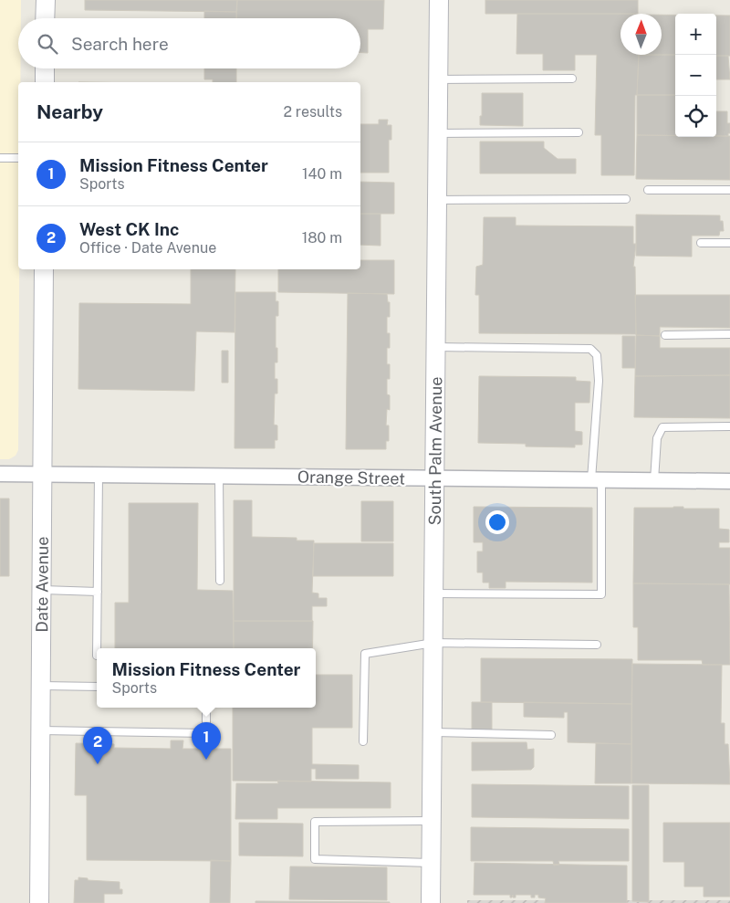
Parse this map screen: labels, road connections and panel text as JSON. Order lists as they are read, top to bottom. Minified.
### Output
{"streets":{"street":["South Palm Avenue","Orange Street","Date Avenue"]},"crossings":[["South Palm Avenue","Orange Street"],["Orange Street","Date Avenue"]],"north":"top","page":{"map_buttons":["+","−"],"search":"Search here","heading":["Nearby","2 results"],"list":[{"mark":"1","name":"Mission Fitness Center","note":"Sports","value":"140 m"},{"mark":"2","name":"West CK Inc","note":"Office · Date Avenue","value":"180 m"}],"popup":["Mission Fitness Center","Sports"],"pins":["1","2"]}}
